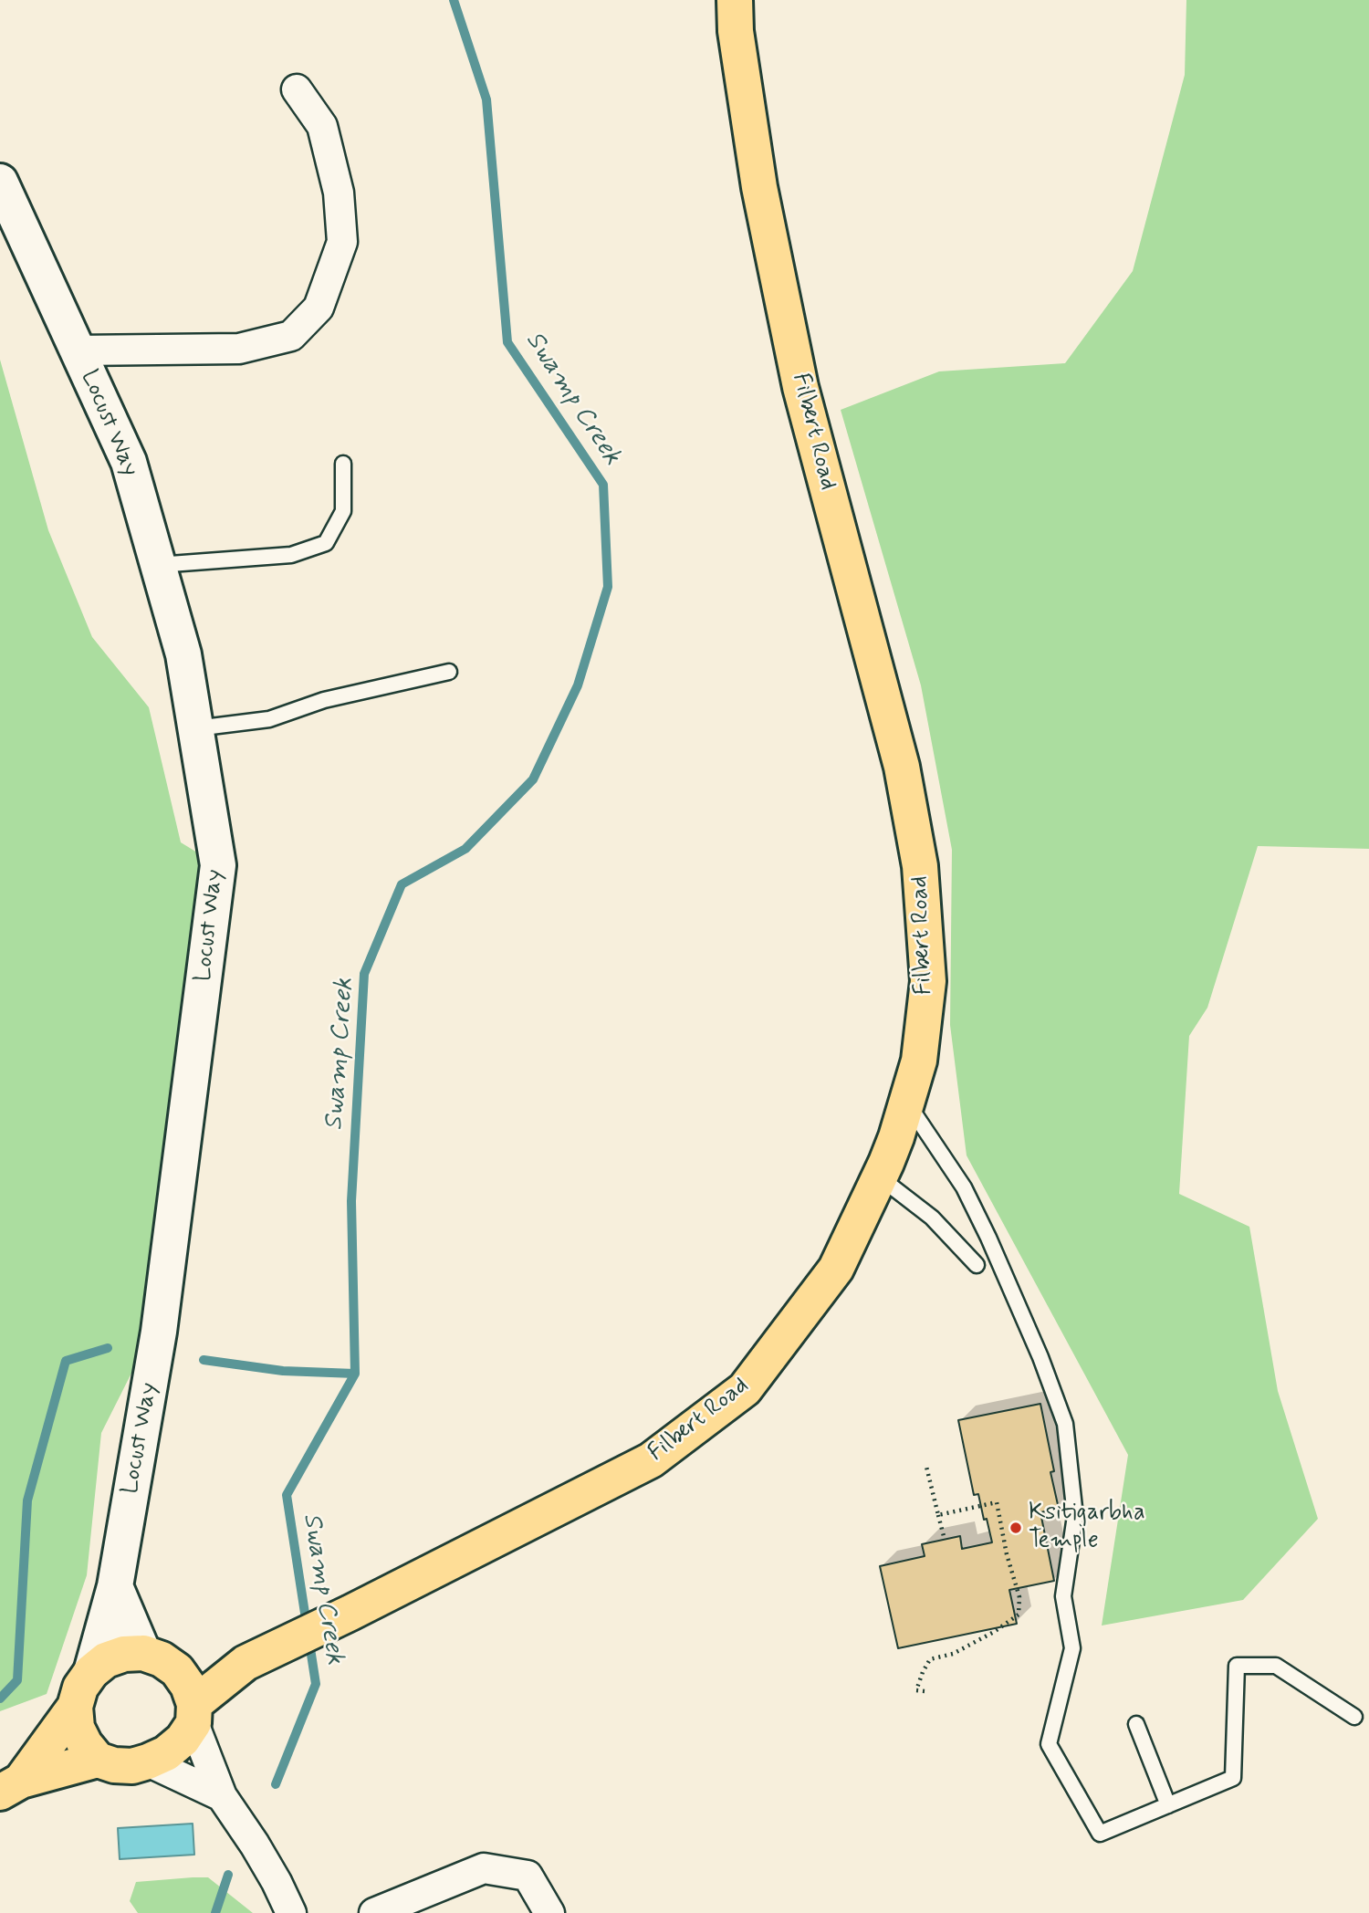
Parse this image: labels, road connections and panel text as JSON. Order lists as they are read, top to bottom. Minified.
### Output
{"streets":{"main road":["Locust Way","Filbert Road"]},"crossings":[["Locust Way","Filbert Road"]],"water":["Swamp Creek"],"places":["Ksitigarbha Temple"]}
